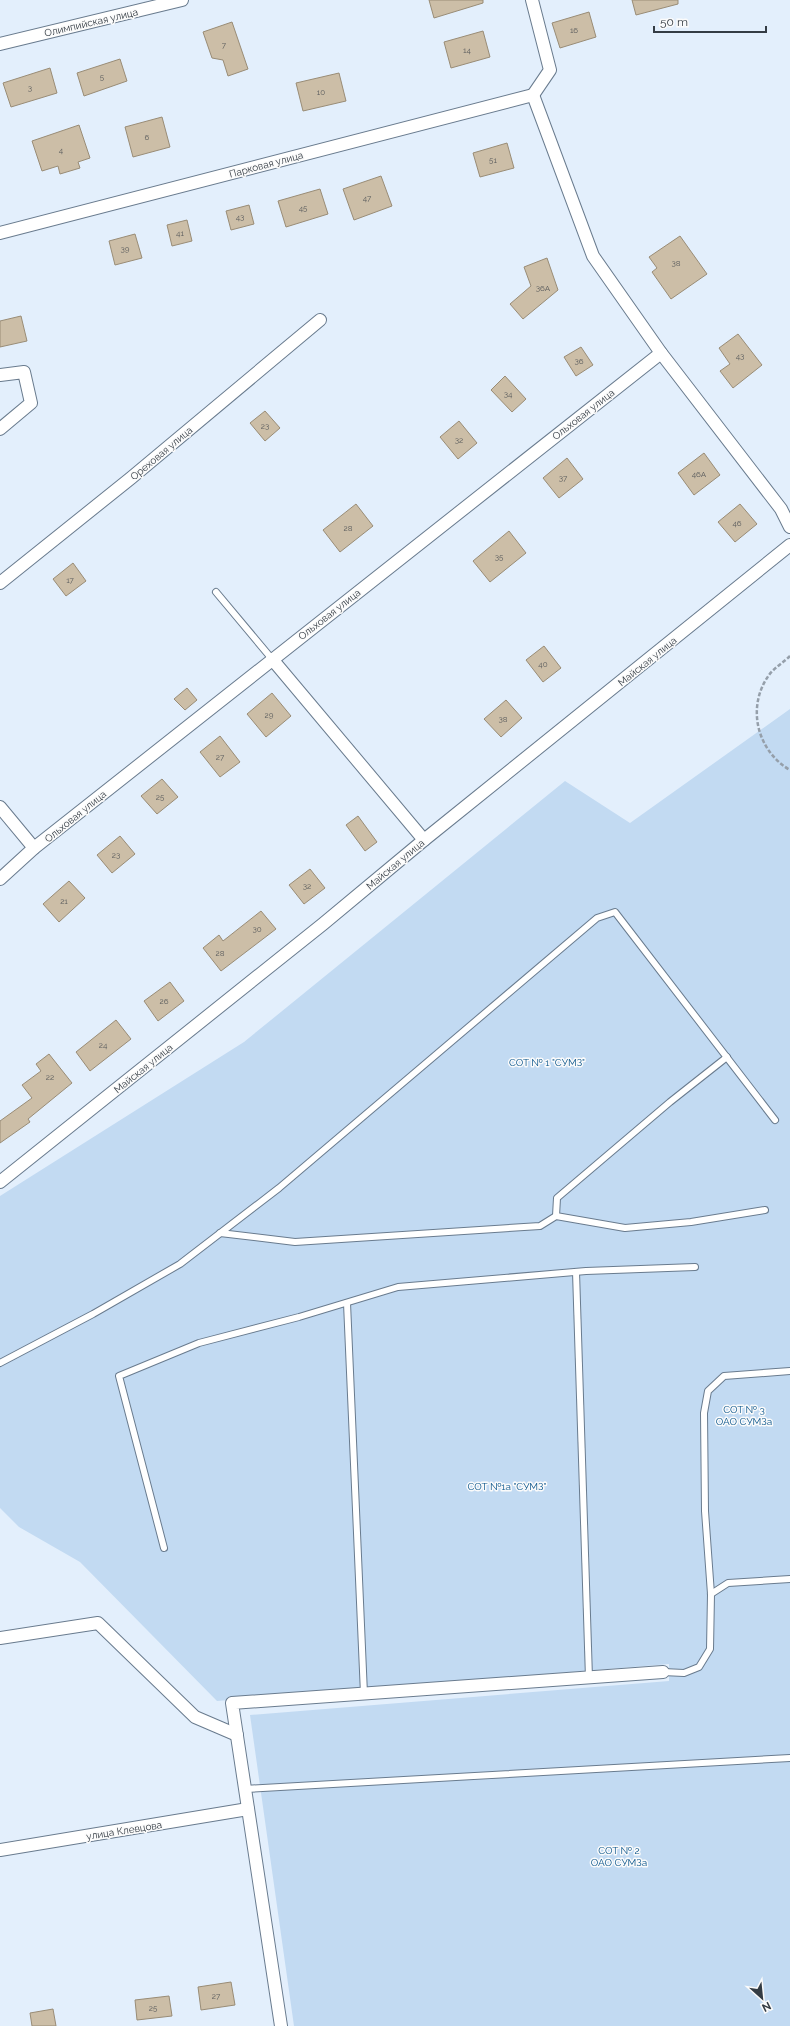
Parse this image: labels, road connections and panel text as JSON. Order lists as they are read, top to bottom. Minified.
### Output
{"streets":{"street":["Олимпийская улица","Парковая улица","Ольховая улица","Ореховая улица","Майская улица","улица Клевцова"]},"parks":["СОТ № 1 \"СУМЗ\"","СОТ № 3 ОАО СУМЗа","СОТ №1а \"СУМЗ\"","СОТ № 2 ОАО СУМЗа"],"house_numbers":["16","7","14","5","3","10","6","4","51","47","45","43","41","39","38","36А","43","36","34","23","32","46А","37","46","28","35","17","40","29","38","27","25","23","32","21","30","28","26","24","22","27","25"],"scale_bar":"50 m","north":"bottom right"}
